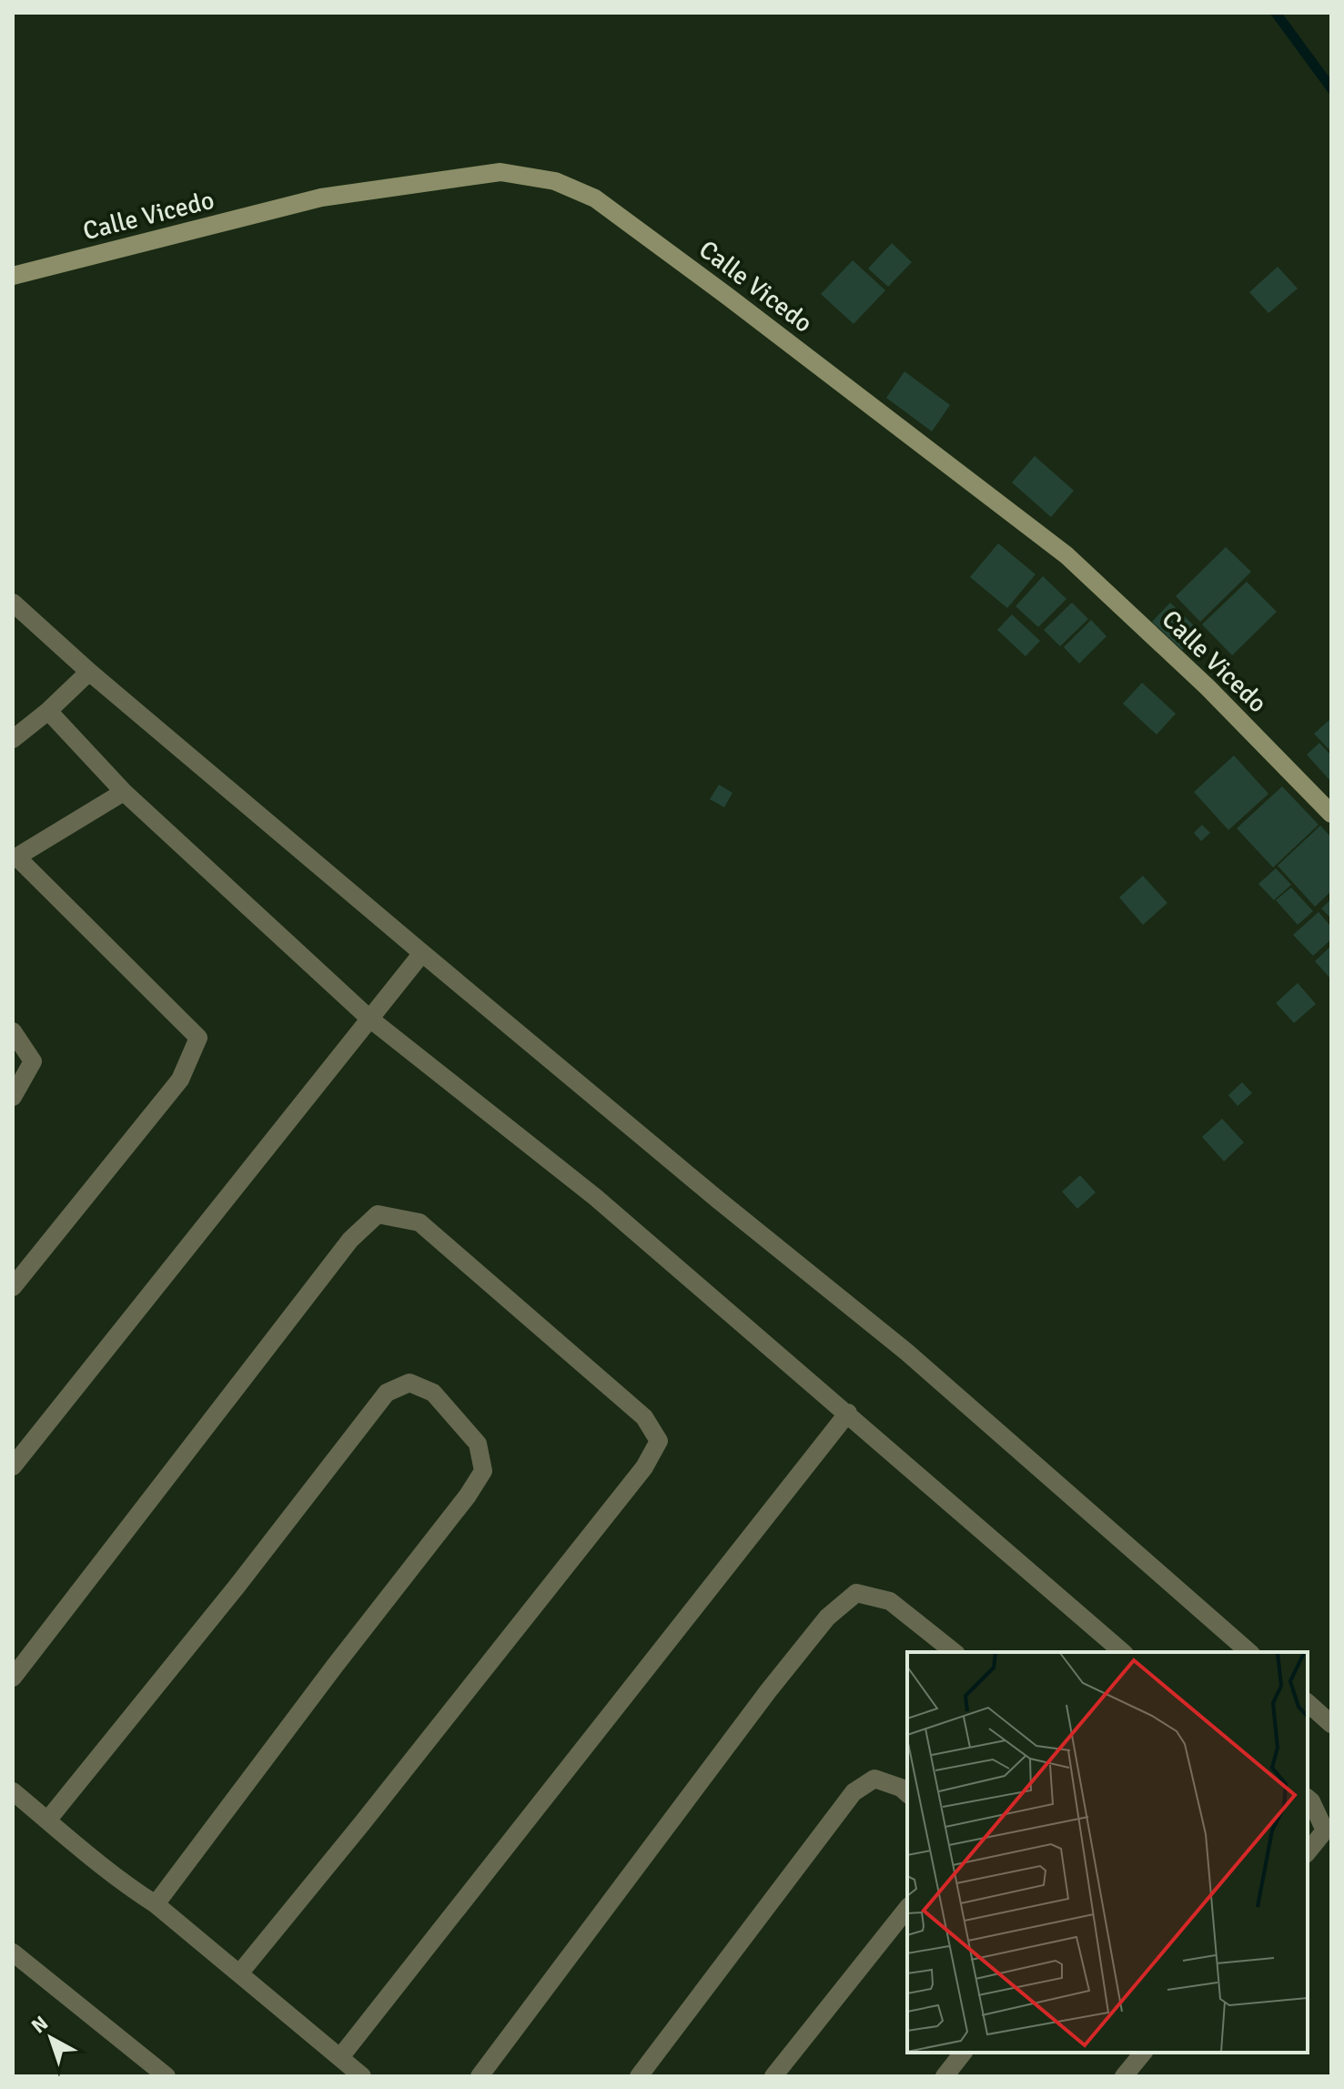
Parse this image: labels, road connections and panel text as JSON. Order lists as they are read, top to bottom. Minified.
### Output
{"streets":{"street":["Calle Vicedo"]},"north":"top left"}
